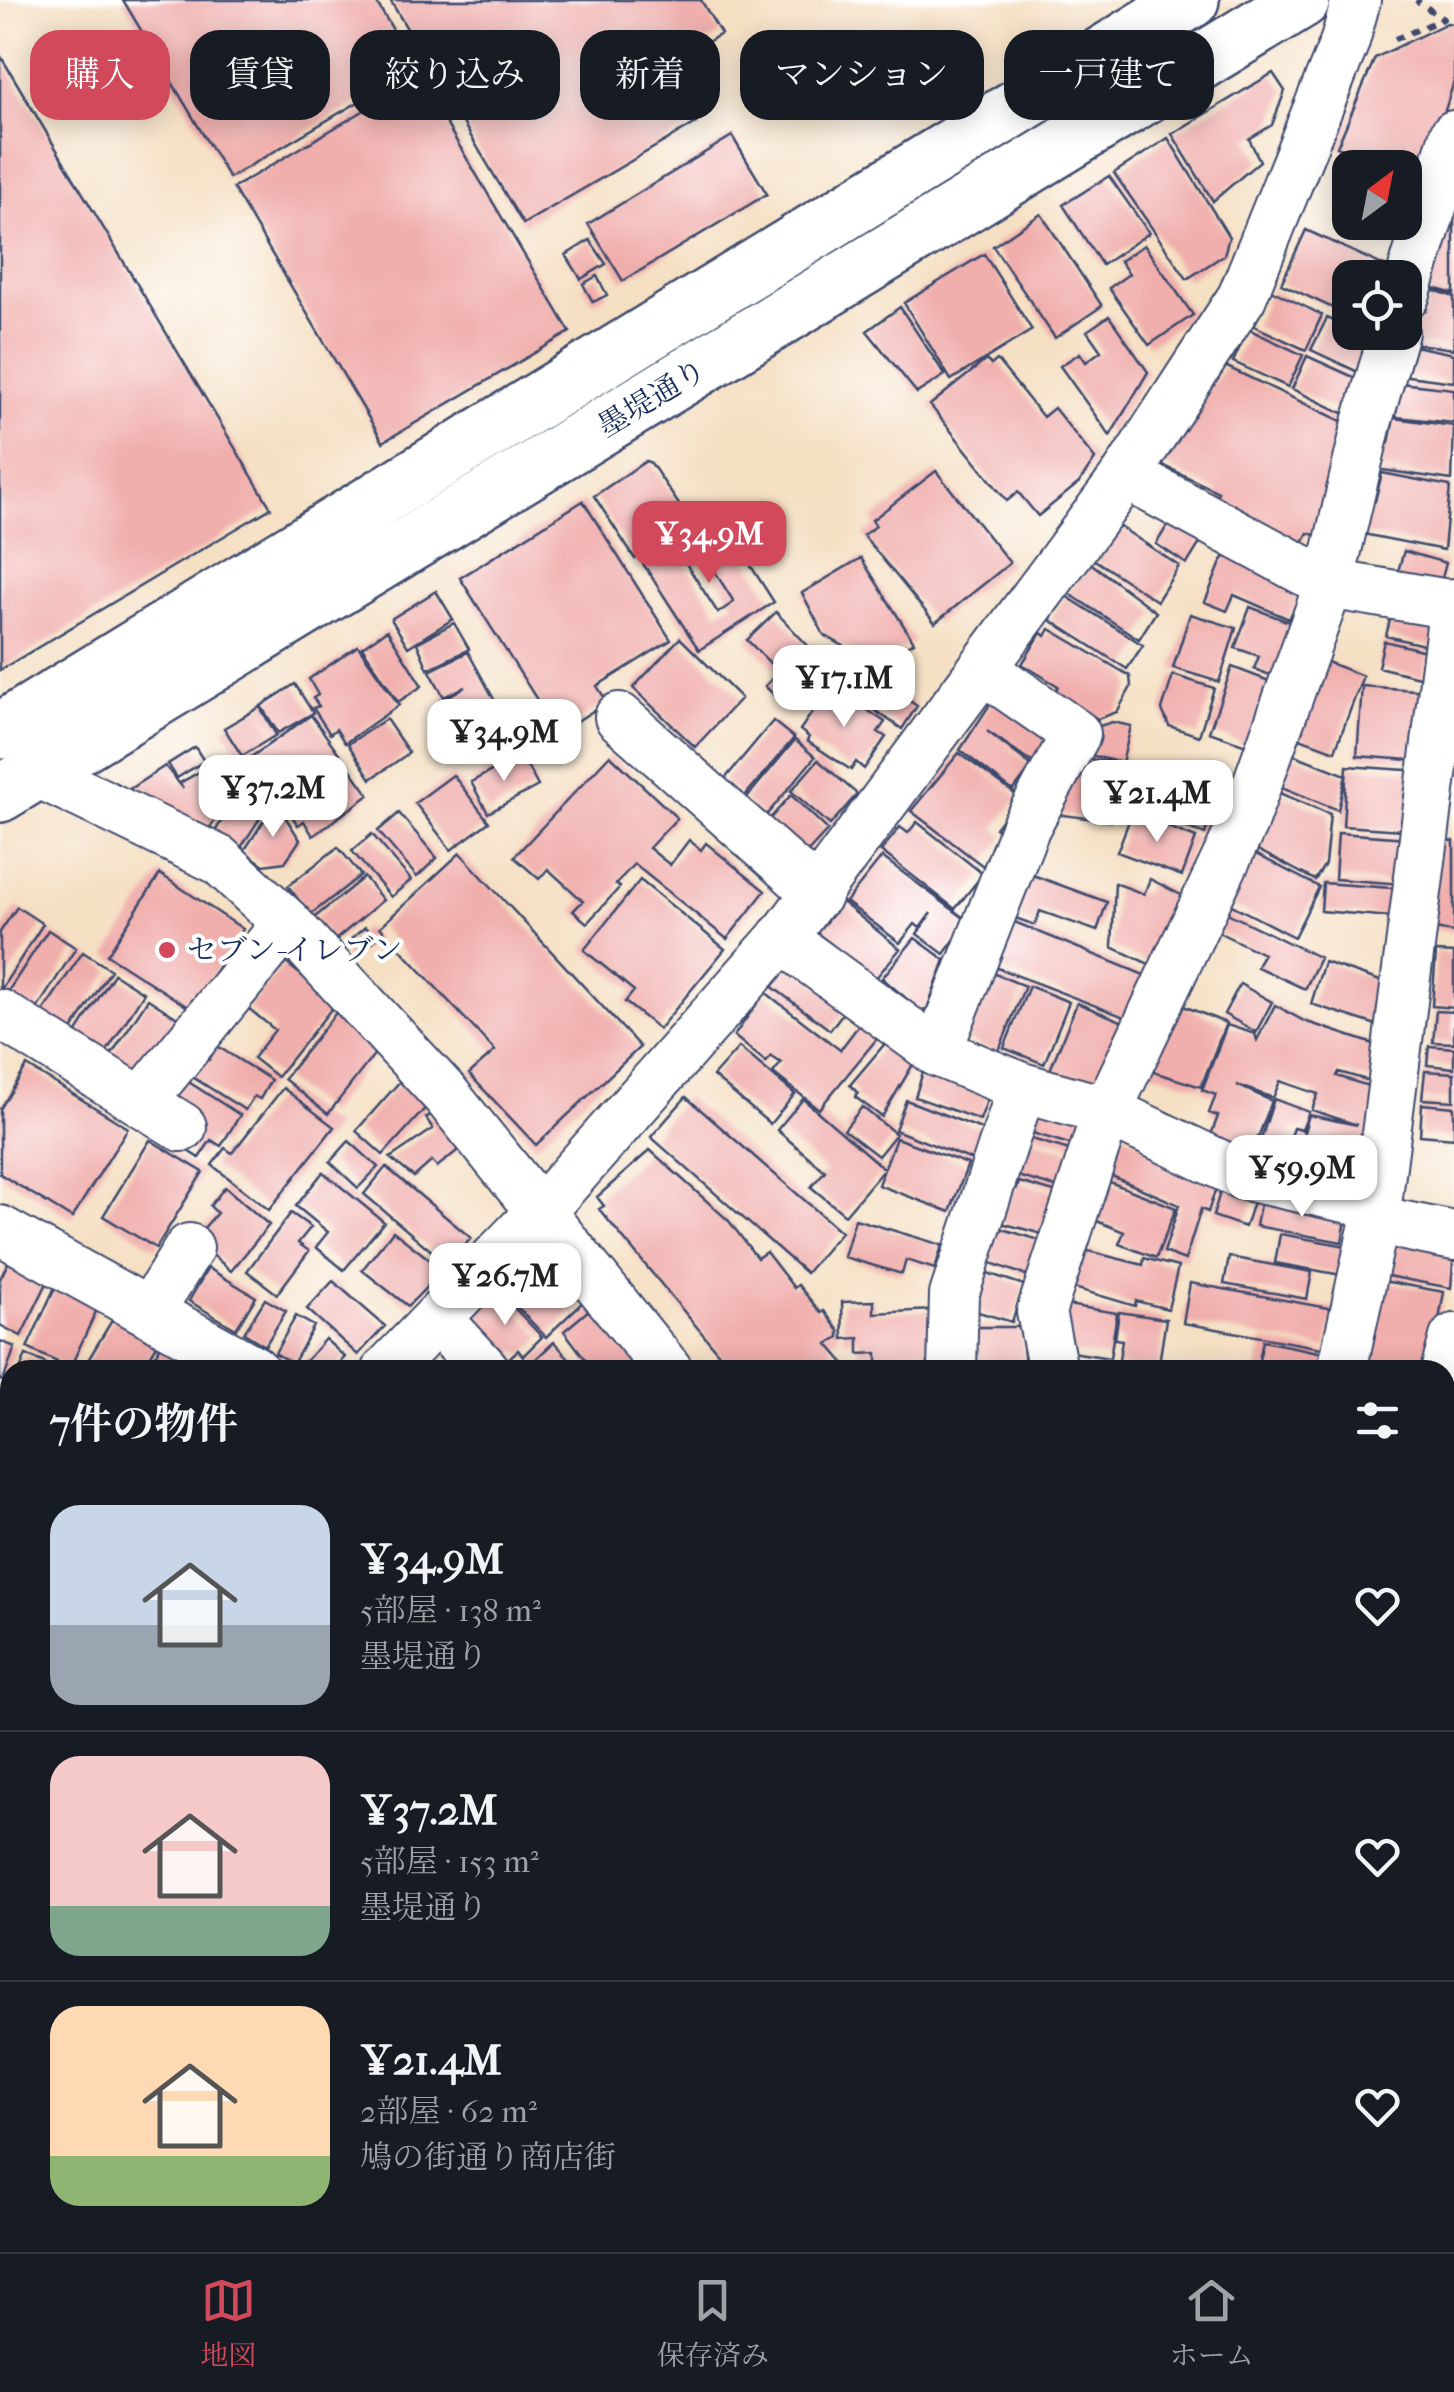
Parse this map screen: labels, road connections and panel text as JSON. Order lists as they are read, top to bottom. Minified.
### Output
{"streets":{"main road":["墨堤通り"]},"places":["セブン-イレブン"],"north":"top right","page":{"chip":["購入","賃貸","絞り込み","新着","マンション","一戸建て"],"price":["¥34.9M","¥17.1M","¥34.9M","¥37.2M","¥21.4M","¥59.9M","¥26.7M"],"heading":"7件の物件","list":[{"name":"¥34.9M","note":"5部屋 · 138 m² · 墨堤通り"},{"name":"¥37.2M","note":"5部屋 · 153 m² · 墨堤通り"},{"name":"¥21.4M","note":"2部屋 · 62 m² · 鳩の街通り商店街"}],"tabs":["地図","保存済み","ホーム"]}}
